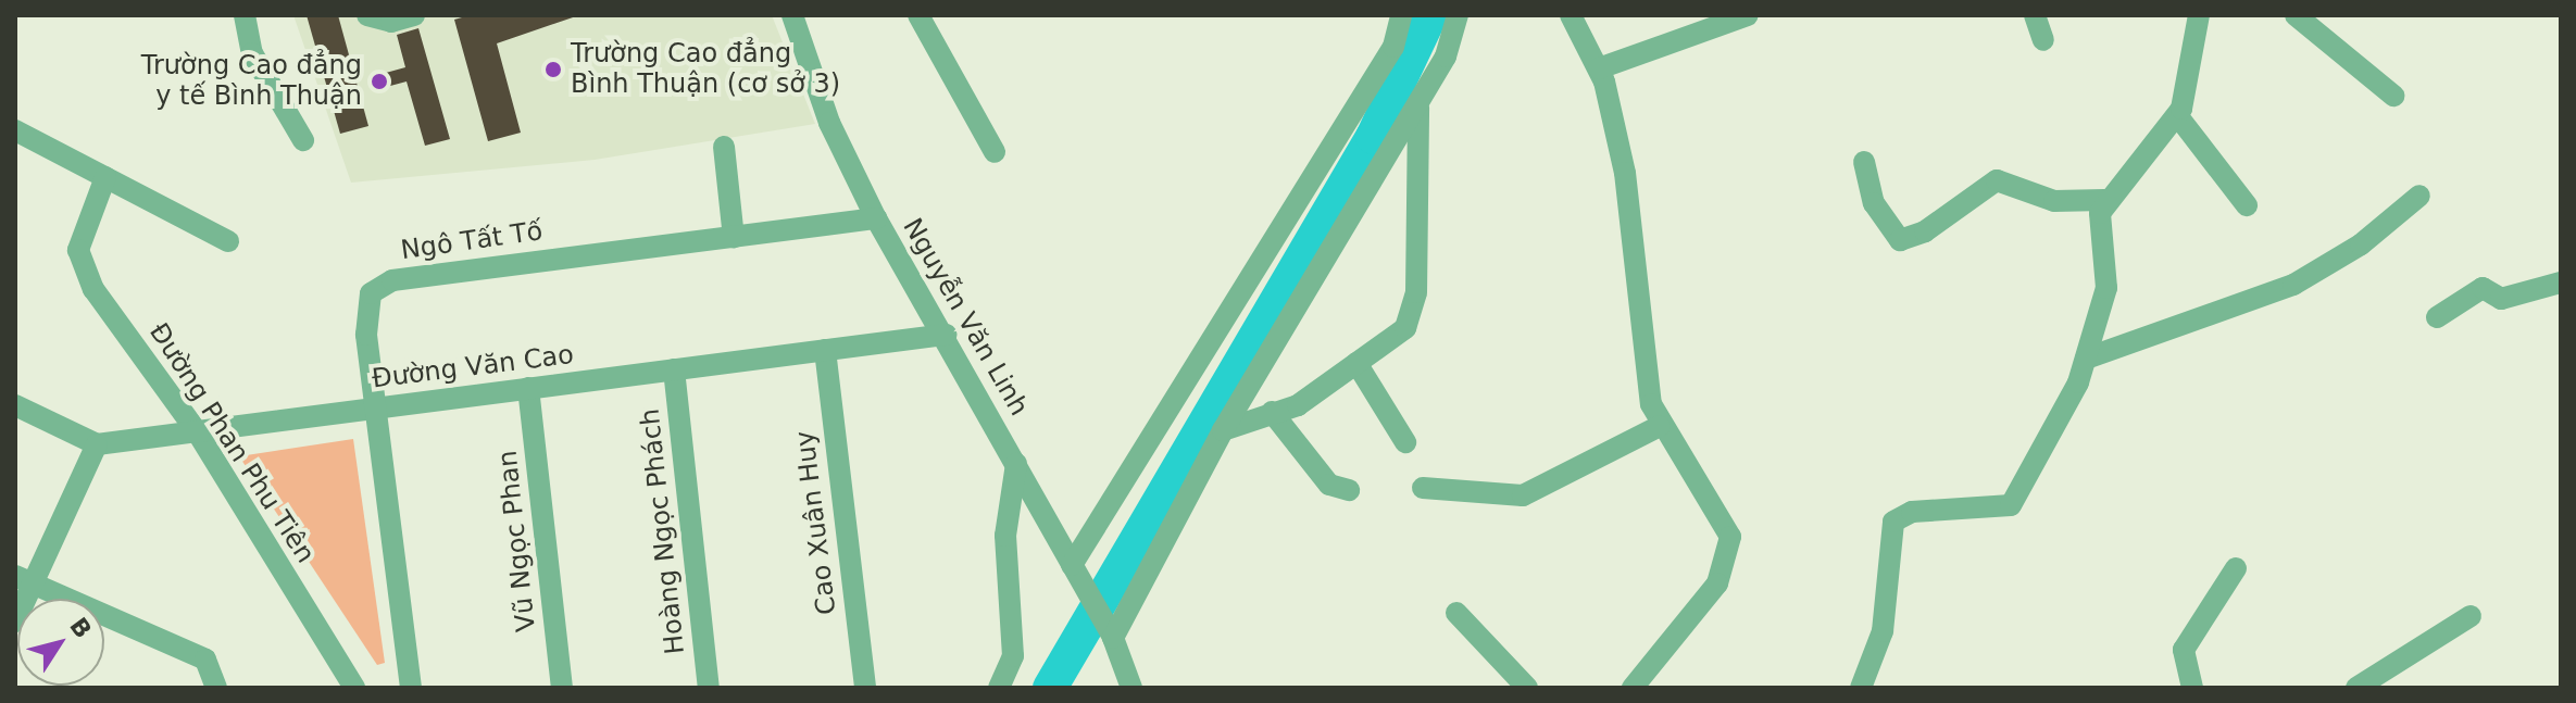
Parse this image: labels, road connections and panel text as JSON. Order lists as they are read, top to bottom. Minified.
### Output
{"streets":{"street":["Ngô Tất Tố","Nguyễn Văn Linh","Đường Văn Cao","Đường Phan Phu Tiên","Cao Xuân Huy","Hoàng Ngọc Phách","Vũ Ngọc Phan"]},"crossings":[["Ngô Tất Tố","Nguyễn Văn Linh"],["Ngô Tất Tố","Đường Văn Cao"],["Nguyễn Văn Linh","Đường Văn Cao"],["Đường Văn Cao","Đường Phan Phu Tiên"],["Đường Văn Cao","Cao Xuân Huy"],["Đường Văn Cao","Hoàng Ngọc Phách"],["Đường Văn Cao","Vũ Ngọc Phan"]],"places":["Trường Cao đẳng Bình Thuận (cơ sở 3)","Trường Cao đẳng y tế Bình Thuận"],"north":"top right"}
